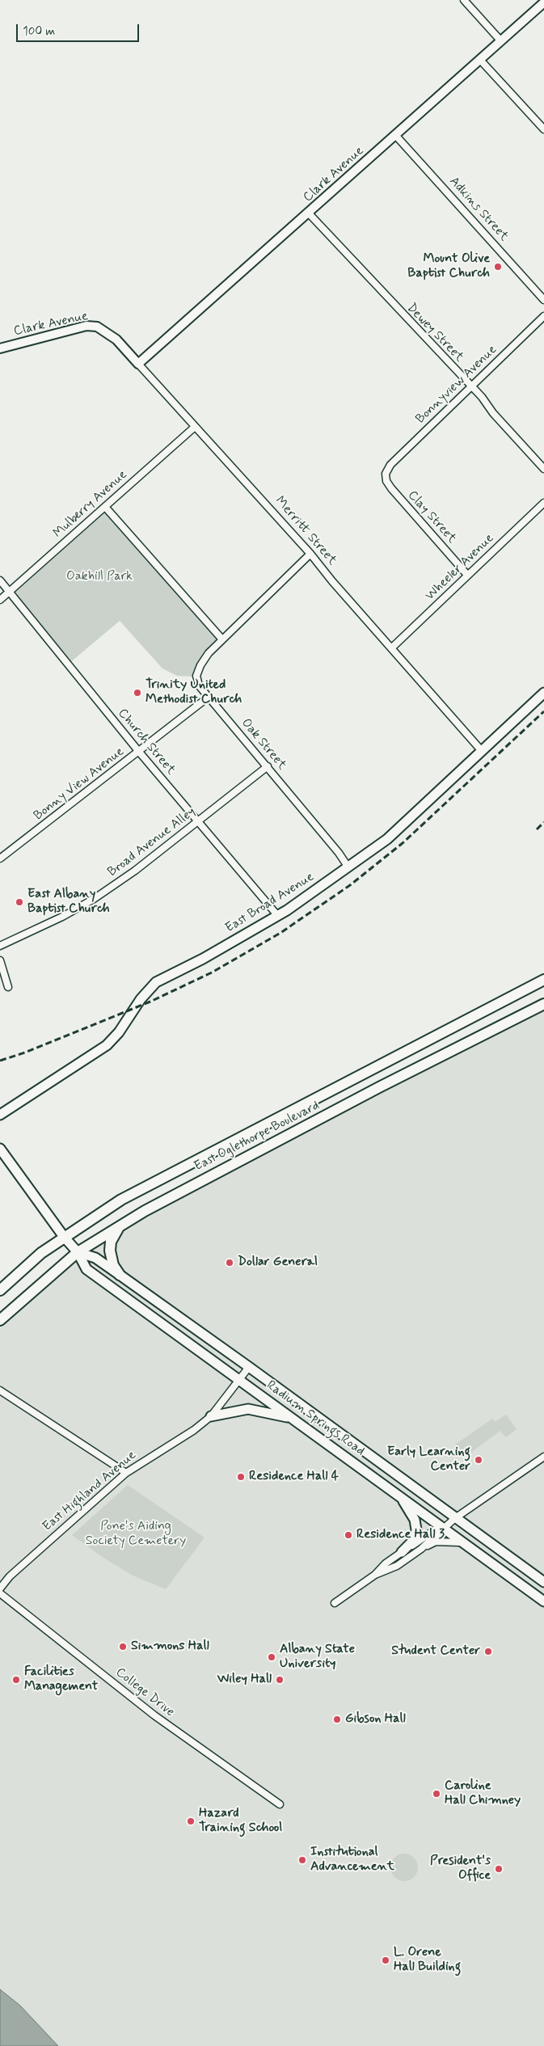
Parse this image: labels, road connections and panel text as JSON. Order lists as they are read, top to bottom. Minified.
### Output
{"streets":{"main road":["East Broad Avenue","East Oglethorpe Boulevard","Radium Springs Road"],"street":["Clark Avenue","Adkins Street","Dewey Street","Bonnyview Avenue","Mulberry Avenue","Clay Street","Merritt Street","Wheeler Avenue","Church Street","Oak Street","Bonny View Avenue","Broad Avenue Alley","East Highland Avenue","College Drive"]},"crossings":[["Clark Avenue","Adkins Street"],["Clark Avenue","Dewey Street"],["Clark Avenue","Merritt Street"],["Dewey Street","Bonnyview Avenue"],["Bonnyview Avenue","Clay Street"],["Mulberry Avenue","Merritt Street"],["Mulberry Avenue","Church Street"],["Clay Street","Wheeler Avenue"],["Merritt Street","Wheeler Avenue"],["Merritt Street","East Broad Avenue"],["Church Street","Bonny View Avenue"],["Church Street","Broad Avenue Alley"],["Church Street","East Broad Avenue"],["Oak Street","Bonny View Avenue"],["Oak Street","Broad Avenue Alley"],["Oak Street","East Broad Avenue"],["East Oglethorpe Boulevard","Radium Springs Road"],["Radium Springs Road","East Highland Avenue"]],"parks":["Oakhill Park","Pone's Aiding Society Cemetery"],"places":["Mount Olive Baptist Church","Trinity United Methodist Church","East Albany Baptist Church","Dollar General","Early Learning Center","Residence Hall 4","Residence Hall 3","Simmons Hall","Student Center","Albany State University","Facilities Management","Wiley Hall","Gibson Hall","Caroline Hall Chimney","Hazard Training School","Institutional Advancement","President's Office","L. Orene Hall Building"],"scale_bar":"100 m"}
